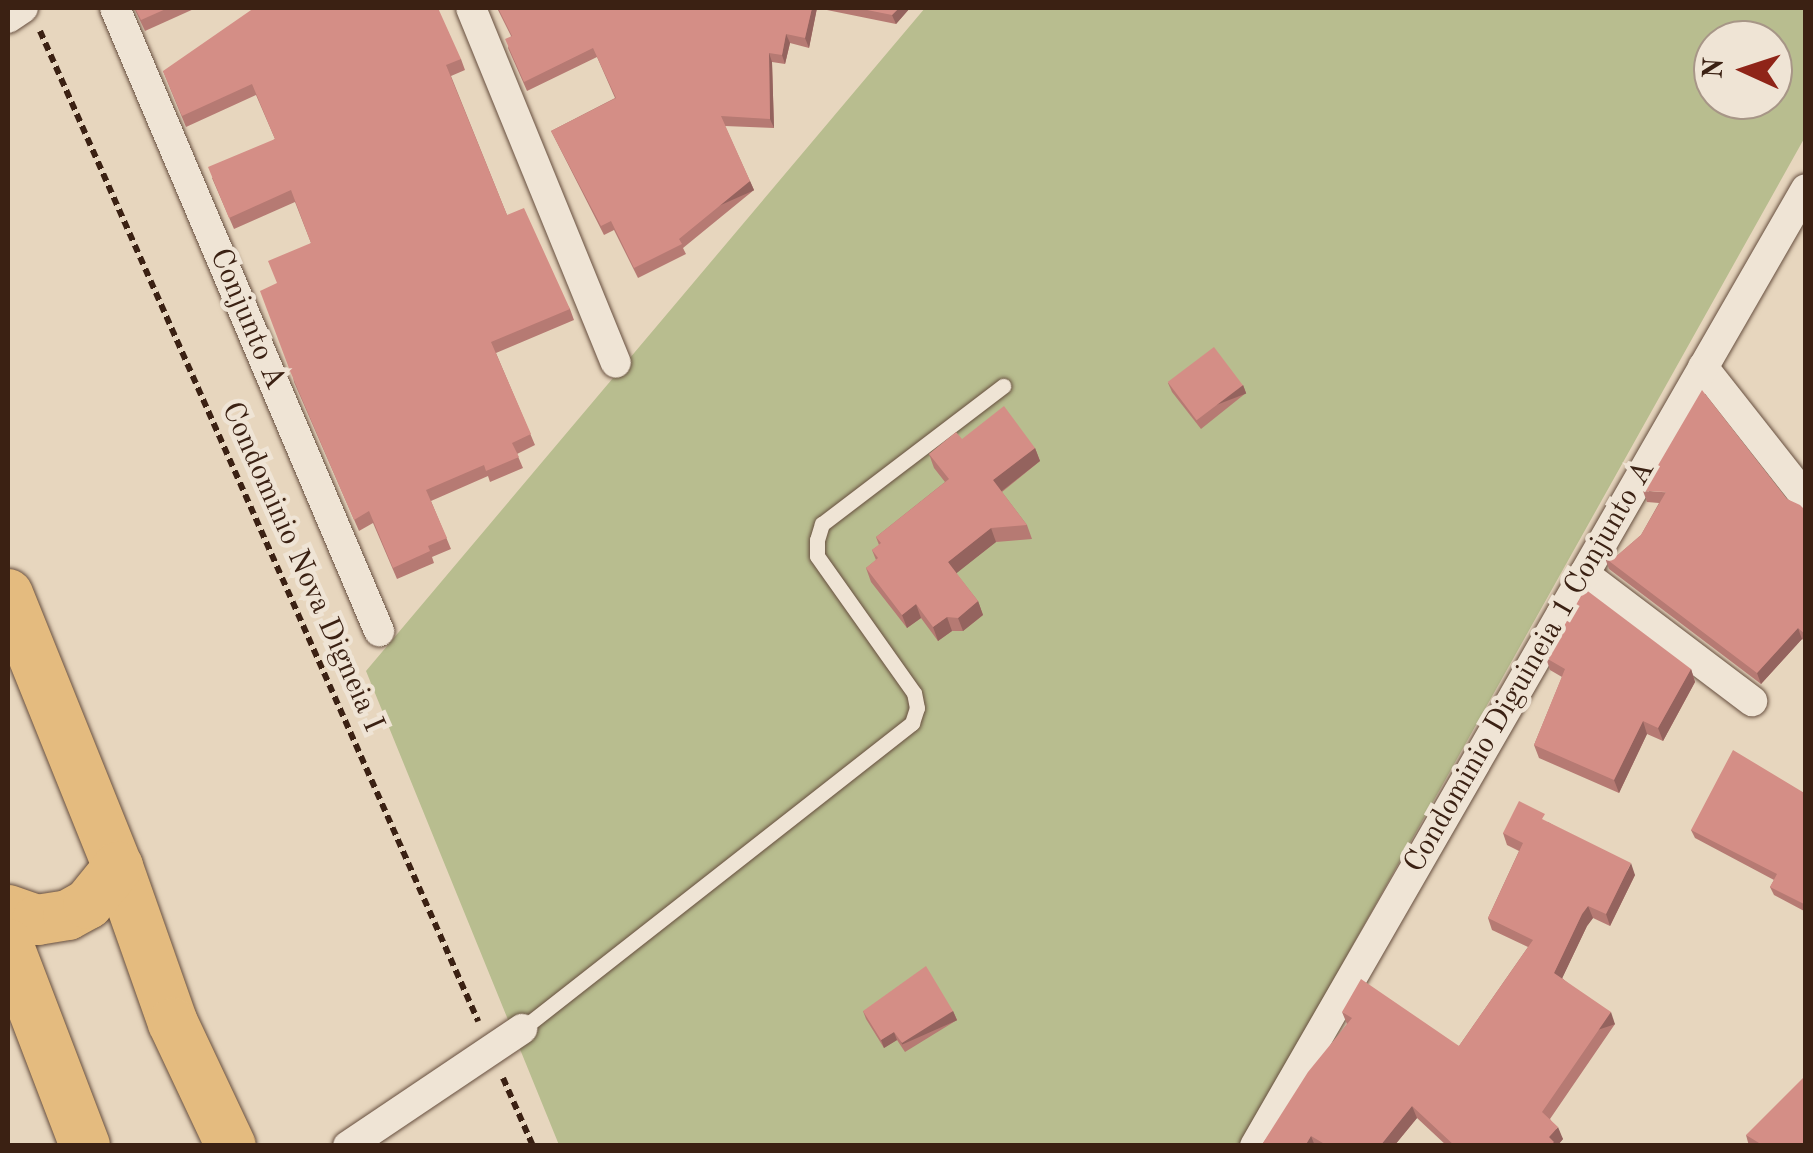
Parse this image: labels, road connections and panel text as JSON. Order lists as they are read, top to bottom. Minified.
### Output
{"streets":{"street":["Conjunto A","Condominio Diguineia 1 Conjunto A"],"path":["Condominio Nova Digneia I"]},"north":"left"}
